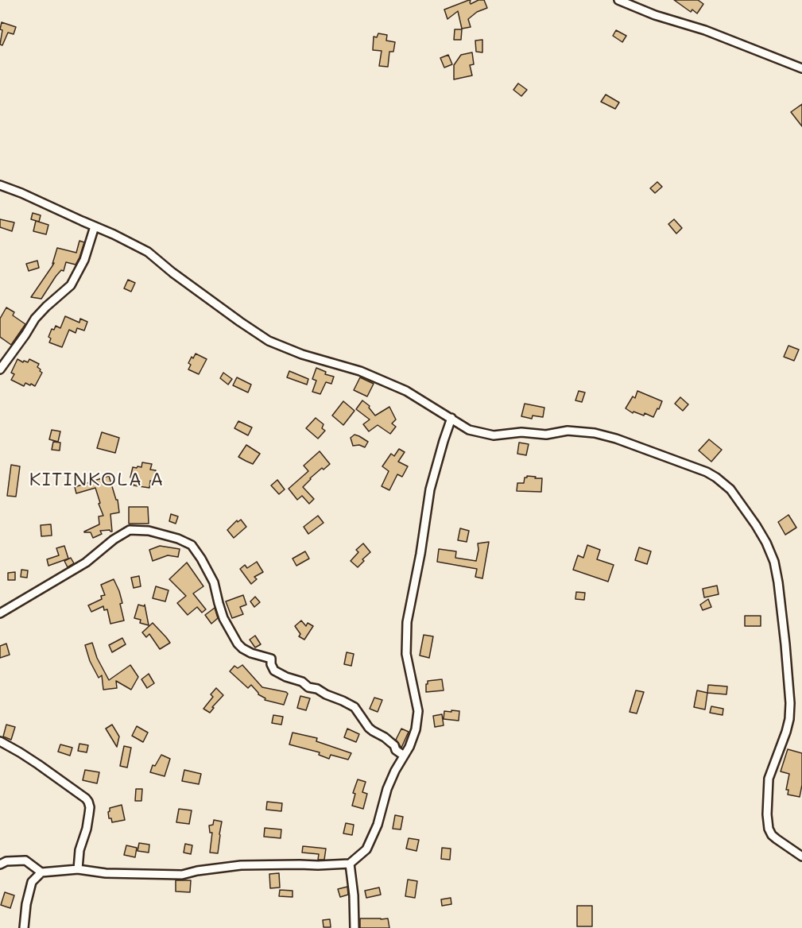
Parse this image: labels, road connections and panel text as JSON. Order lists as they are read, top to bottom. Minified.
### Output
{"districts":["KITINKOLA A"]}
